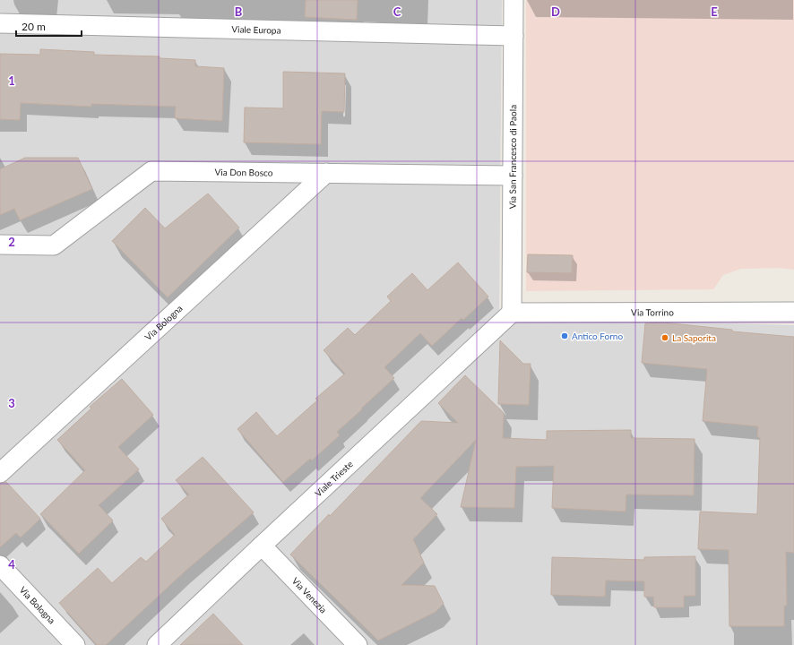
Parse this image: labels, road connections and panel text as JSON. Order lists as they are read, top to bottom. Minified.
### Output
{"streets":{"street":["Viale Europa","Via San Francesco di Paola","Via Don Bosco","Via Torrino","Via Bologna","Viale Trieste","Via Venezia"]},"crossings":[["Viale Europa","Via San Francesco di Paola"],["Via San Francesco di Paola","Via Don Bosco"],["Via San Francesco di Paola","Via Torrino"],["Via San Francesco di Paola","Viale Trieste"],["Via Don Bosco","Via Bologna"],["Via Torrino","Viale Trieste"],["Viale Trieste","Via Venezia"]],"places":["Antico Forno","La Saporita"],"scale_bar":"20 m","grid":{"columns":["B","C","D","E"],"rows":["1","2","3","4"]}}
